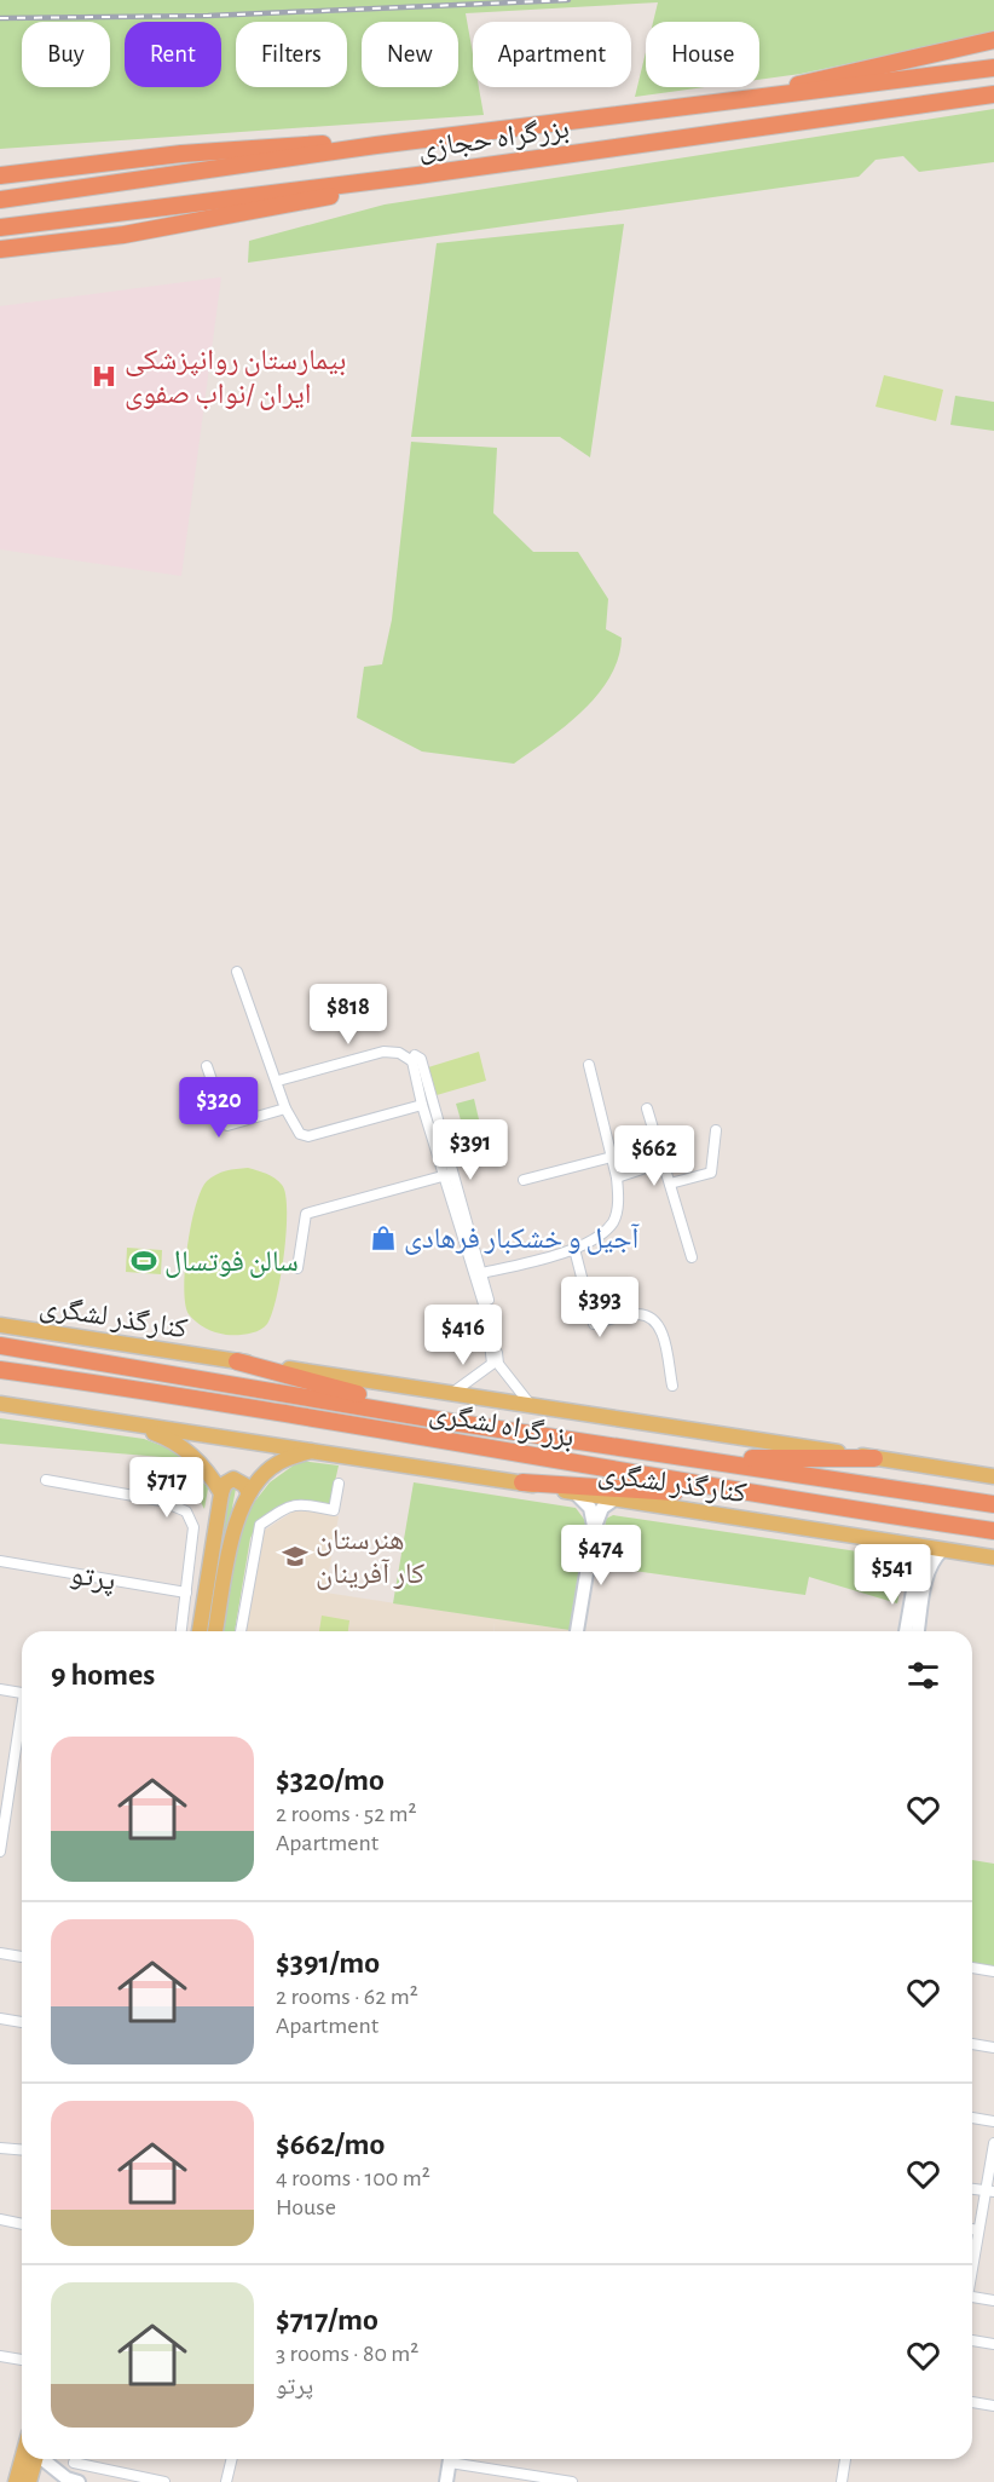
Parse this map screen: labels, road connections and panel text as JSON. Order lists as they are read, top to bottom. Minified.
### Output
{"streets":{"highway":["بزرگراه حجازی","بزرگراه لشگری"],"main road":["کنارگذر لشگری"],"street":["پرتو"]},"places":{"hospital":["بیمارستان روانپزشکی ایران /نواب صفوی"],"shop":["آجیل و خشکبار فرهادی"],"sports":["سالن فوتسال"],"school or university":["هنرستان کار آفرینان"]},"page":{"chip":["Buy","Rent","Filters","New","Apartment","House"],"price":["$818","$320","$391","$662","$393","$416","$717","$474","$541"],"heading":"9 homes","list":[{"name":"$320/mo","note":"2 rooms · 52 m² · Apartment"},{"name":"$391/mo","note":"2 rooms · 62 m² · Apartment"},{"name":"$662/mo","note":"4 rooms · 100 m² · House"},{"name":"$717/mo","note":"3 rooms · 80 m² · پرتو"}]}}
